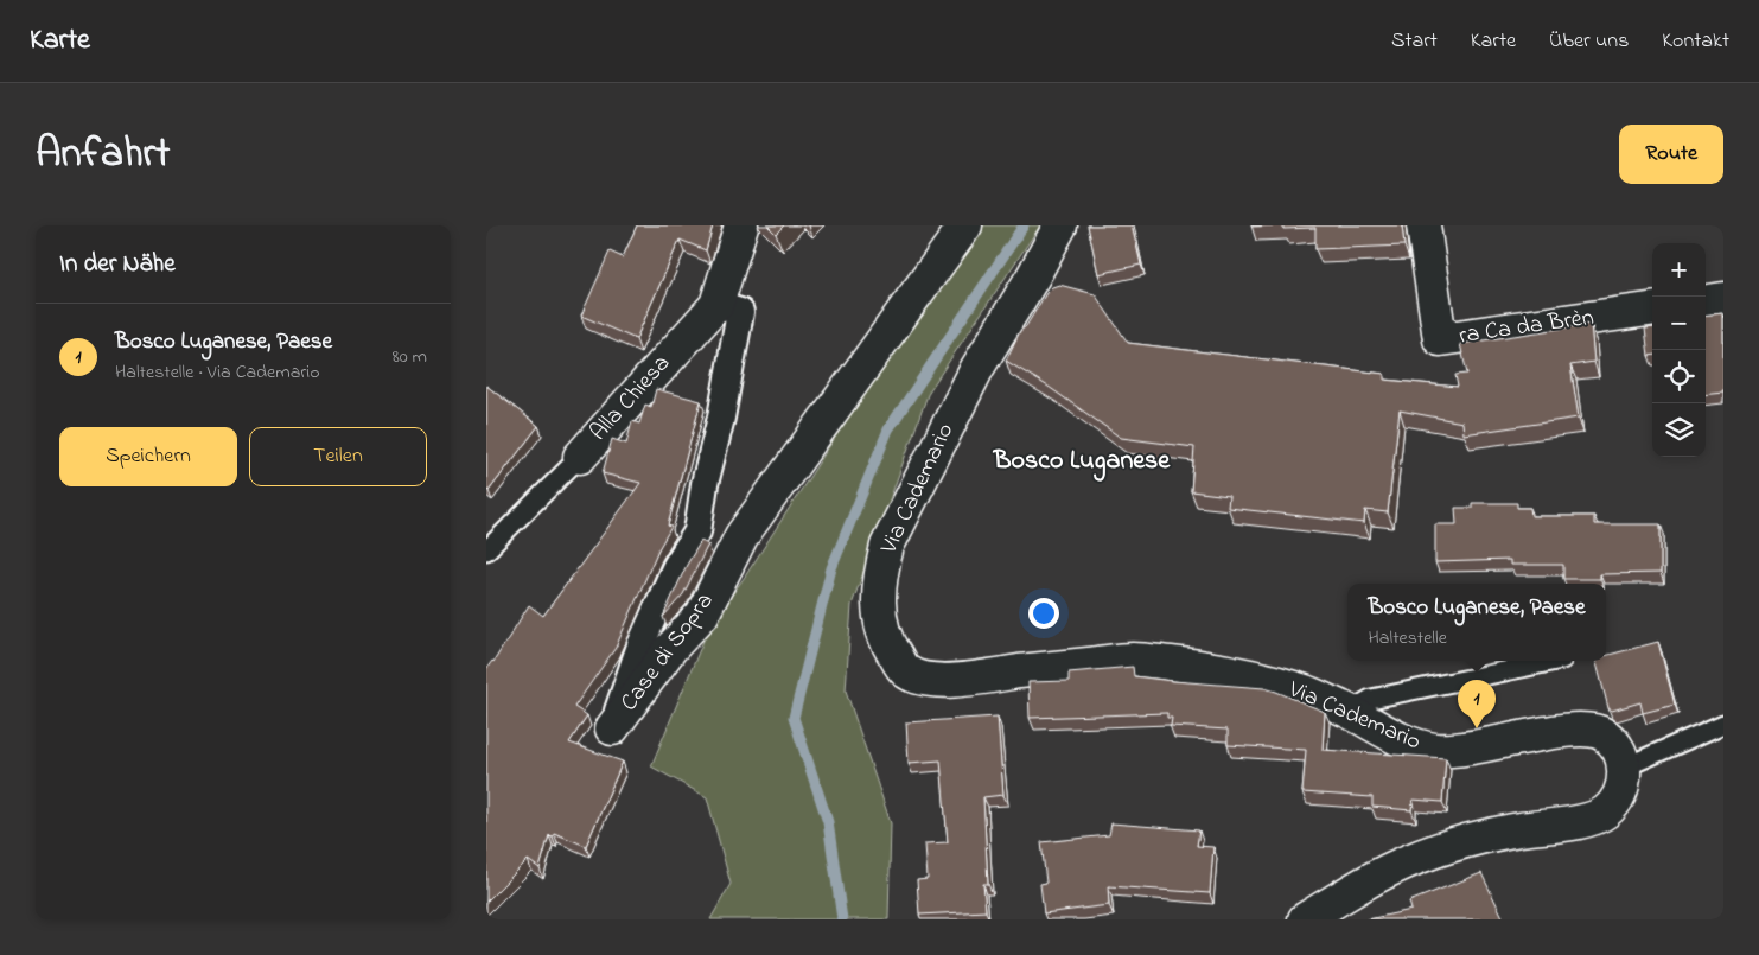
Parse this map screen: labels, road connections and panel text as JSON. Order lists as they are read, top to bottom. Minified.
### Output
{"streets":{"street":["ra Ca da Brèn","Alla Chiesa","Via Cademario","Case di Sopra"]},"crossings":[["Alla Chiesa","Case di Sopra"]],"districts":["Bosco Luganese"],"page":{"header":"Karte","nav":["Start","Karte","Über uns","Kontakt"],"title":"Anfahrt","buttons":["Route",["Speichern","Teilen"]],"heading":"In der Nähe","map_buttons":["+","−"],"list":[{"mark":"1","name":"Bosco Luganese, Paese","note":"Haltestelle · Via Cademario","value":"80 m"}],"popup":["Bosco Luganese, Paese","Haltestelle"],"pins":"1"}}
